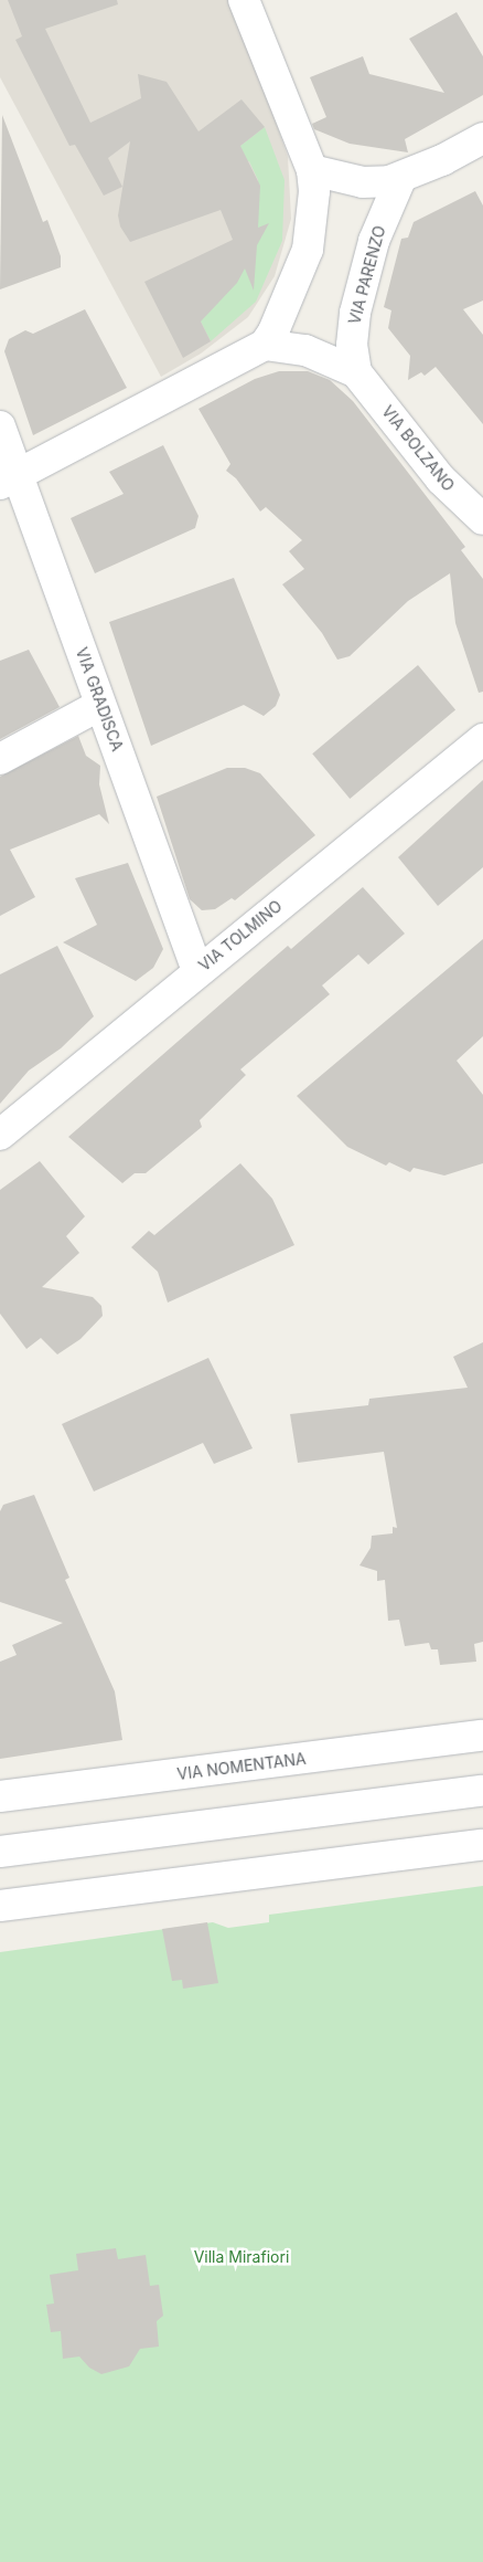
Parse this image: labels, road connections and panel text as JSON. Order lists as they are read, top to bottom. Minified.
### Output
{"streets":{"street":["VIA PARENZO","VIA BOLZANO","VIA GRADISCA","VIA TOLMINO","VIA NOMENTANA"]},"crossings":[["VIA PARENZO","VIA BOLZANO"],["VIA GRADISCA","VIA TOLMINO"]],"parks":["Villa Mirafiori"]}
